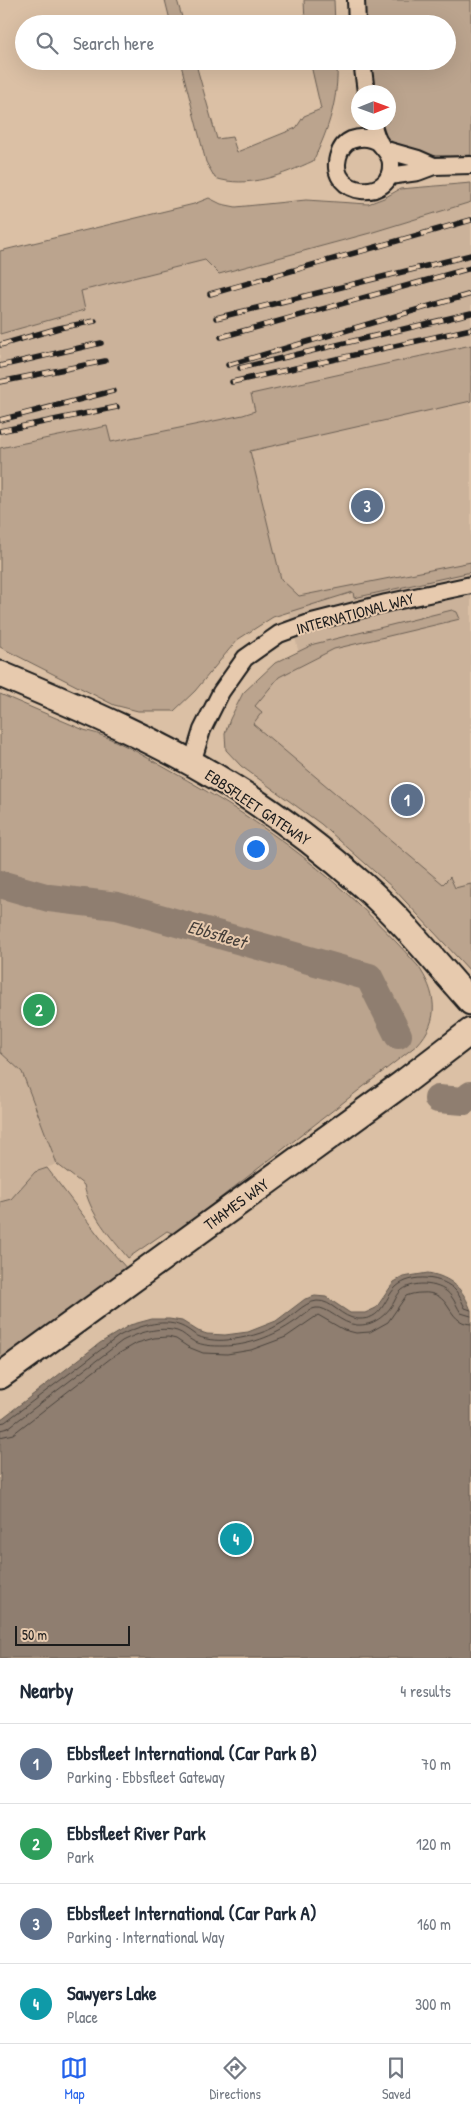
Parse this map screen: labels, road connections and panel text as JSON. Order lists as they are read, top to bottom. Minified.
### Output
{"streets":{"main road":["EBBSFLEET GATEWAY","THAMES WAY"],"street":["INTERNATIONAL WAY"]},"crossings":[["INTERNATIONAL WAY","EBBSFLEET GATEWAY"]],"water":["Ebbsfleet"],"scale_bar":"50 m","north":"right","page":{"search":"Search here","pins":["3","1","2","4"],"scale":"50 m","heading":["Nearby","4 results"],"list":[{"mark":"1","name":"Ebbsfleet International (Car Park B)","note":"Parking · Ebbsfleet Gateway","value":"70 m"},{"mark":"2","name":"Ebbsfleet River Park","note":"Park","value":"120 m"},{"mark":"3","name":"Ebbsfleet International (Car Park A)","note":"Parking · International Way","value":"160 m"},{"mark":"4","name":"Sawyers Lake","note":"Place","value":"300 m"}],"nav":["Map","Directions","Saved"]}}
